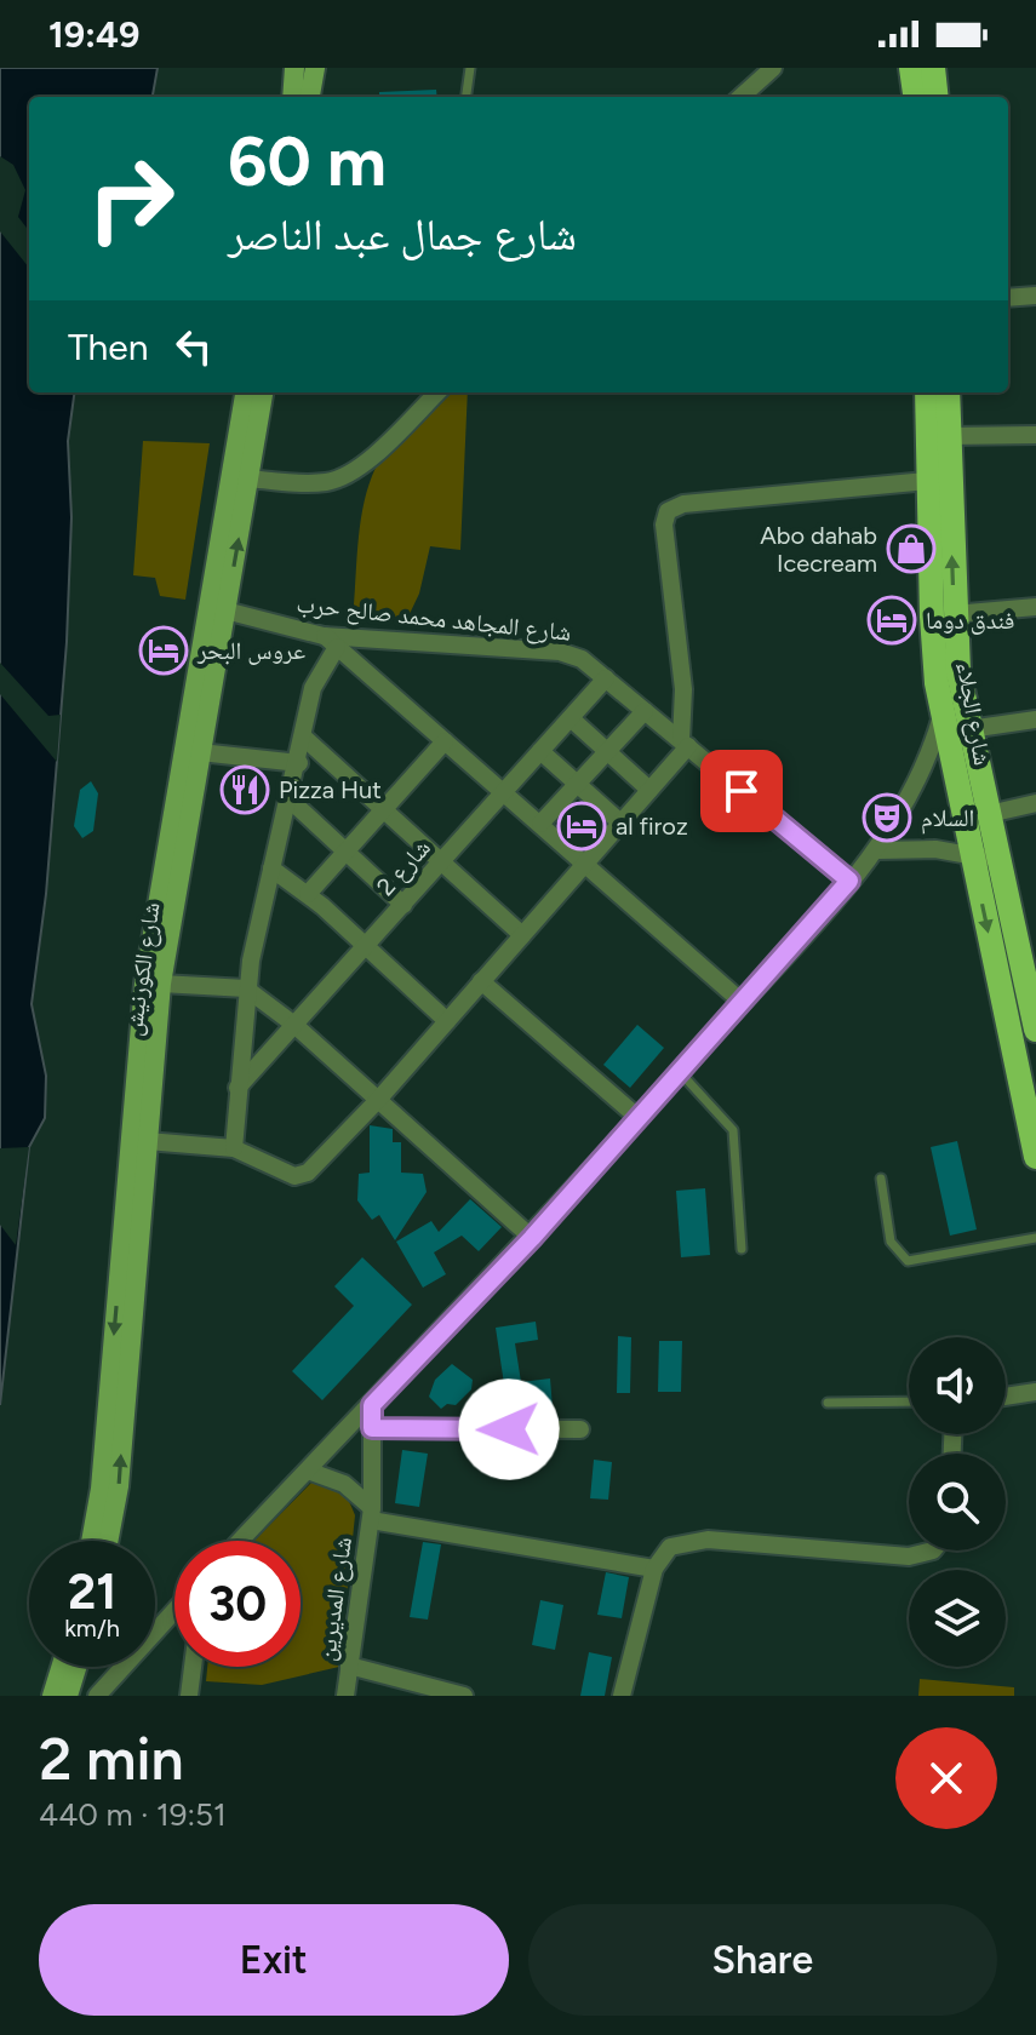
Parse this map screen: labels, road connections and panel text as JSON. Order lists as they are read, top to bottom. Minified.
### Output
{"streets":{"main road":["شارع الجلاء"],"street":["شارع المجاهد محمد صالح حرب","شارع 2","شارع الكورنيش","شارع المديرين"]},"crossings":[["شارع المجاهد محمد صالح حرب","شارع 2"],["شارع المجاهد محمد صالح حرب","شارع الكورنيش"]],"places":{"shop":["Abo dahab Icecream"],"hotel":["فندق دوما","عروس البحر","al firoz"],"restaurant":["Pizza Hut"],"theatre":["السلام"]},"page":{"status":"19:49","turn":["60 m","شارع جمال عبد الناصر"],"then":"Then","speed":"21 km/h","limit":"30","heading":["2 min","440 m · 19:51"],"buttons":["Exit","Share"]}}
